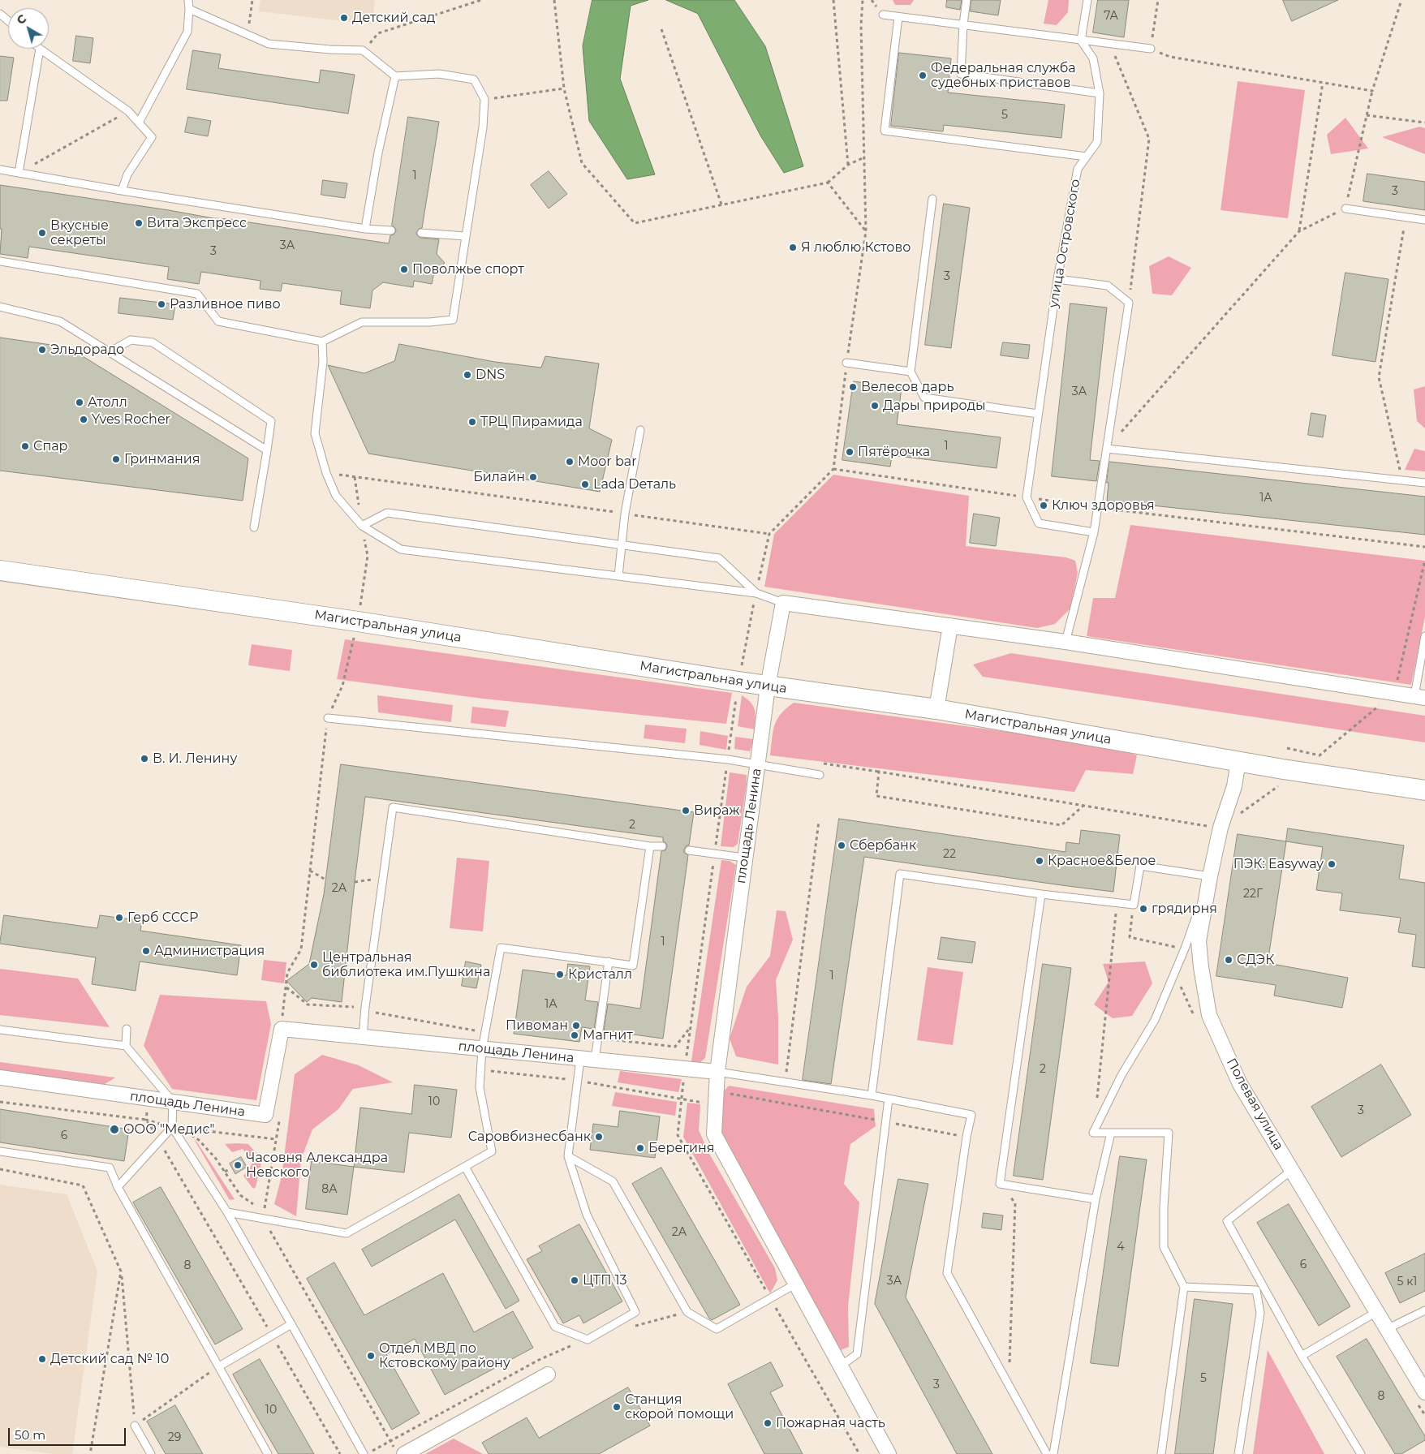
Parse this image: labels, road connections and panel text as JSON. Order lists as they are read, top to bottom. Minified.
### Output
{"streets":{"main road":["Магистральная улица"],"street":["площадь Ленина","Полевая улица"],"lane":["улица Островского"]},"crossings":[["Магистральная улица","площадь Ленина"],["Магистральная улица","Полевая улица"]],"places":["Детский сад","Федеральная служба судебных приставов","Вита Экспресс","Вкусные секреты","Я люблю Кстово","Поволжье спорт","Разливное пиво","Эльдорадо","DNS","Велесов дарь","Атолл","Дары природы","Yves Rocher","ТРЦ Пирамида","Спар","Пятёрочка","Гринмания","Moor bar","Билайн","Lada Dеталь","Ключ здоровья","В. И. Ленину","Вираж","Сбербанк","Красное&Белое","ПЭК: Easyway","грядирня","Герб СССР","Администрация","СДЭК","Центральная библиотека им.Пушкина","Кристалл","Пивоман","Магнит","ООО \"Медис\"","Саровбизнесбанк","Берегиня","Часовня Александра Невского","ЦТП 13","Отдел МВД по Кстовскому району","Детский сад № 10","Станция скорой помощи","Пожарная часть"],"house_numbers":["7А","5","1","3","3А","3","3","3А","1","1А","2","22","2А","22Г","1","1","1А","2","10","3","6","8А","2А","4","6","8","3А","5 к1","5","3","8","10","29"],"scale_bar":"50 m","north":"top left"}
